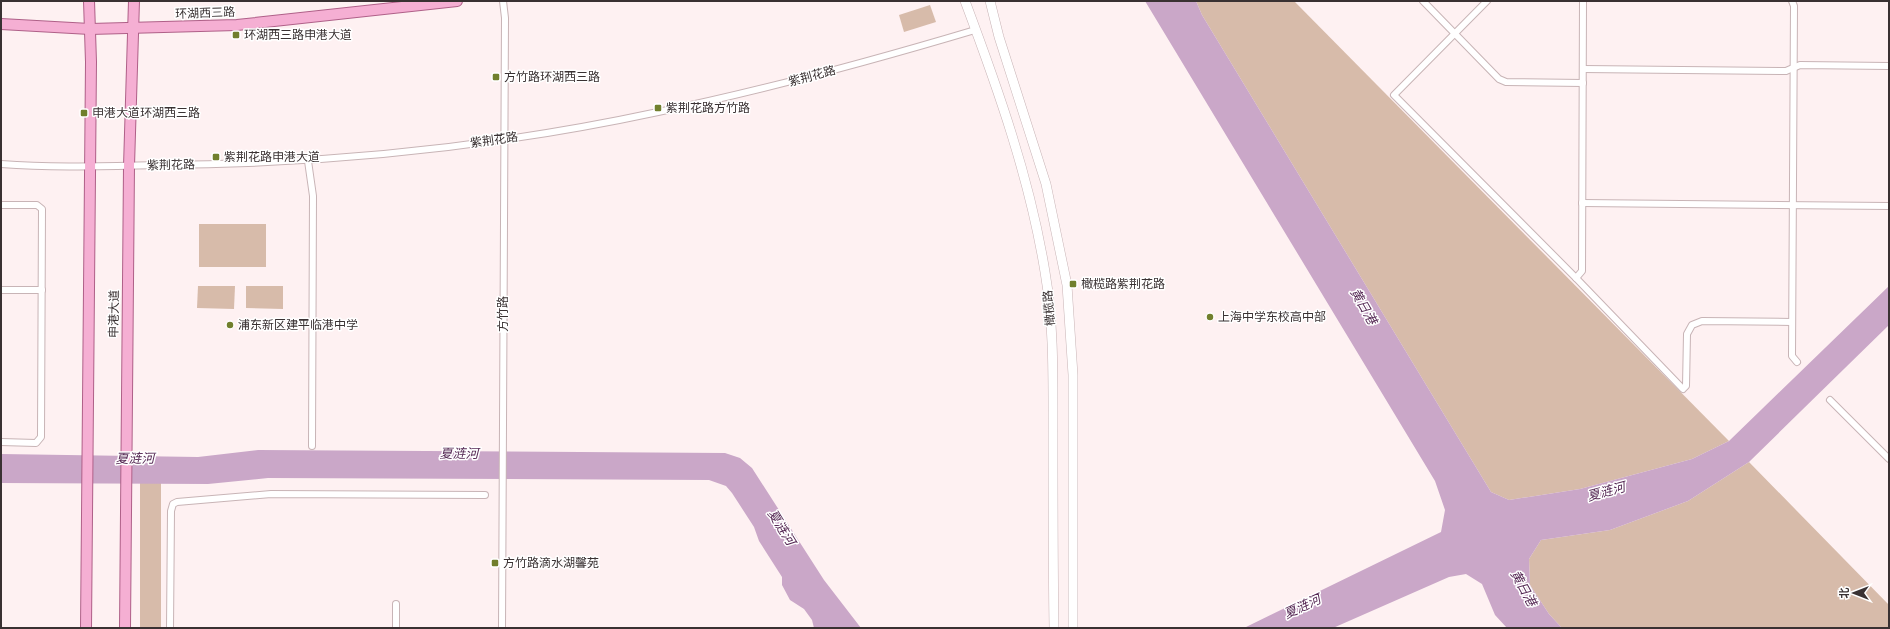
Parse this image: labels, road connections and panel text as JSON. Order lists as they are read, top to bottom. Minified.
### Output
{"streets":{"main road":["环湖西三路","橄榄路","申港大道"],"street":["紫荆花路","方竹路"]},"crossings":[["环湖西三路","申港大道"],["紫荆花路","橄榄路"],["紫荆花路","申港大道"],["紫荆花路","方竹路"]],"water":["黄日港","夏涟河"],"places":{"transit":["环湖西三路申港大道","方竹路环湖西三路","紫荆花路方竹路","申港大道环湖西三路","紫荆花路申港大道","橄榄路紫荆花路","方竹路滴水湖馨苑"],"other":["上海中学东校高中部","浦东新区建平临港中学"]},"north":"left"}
